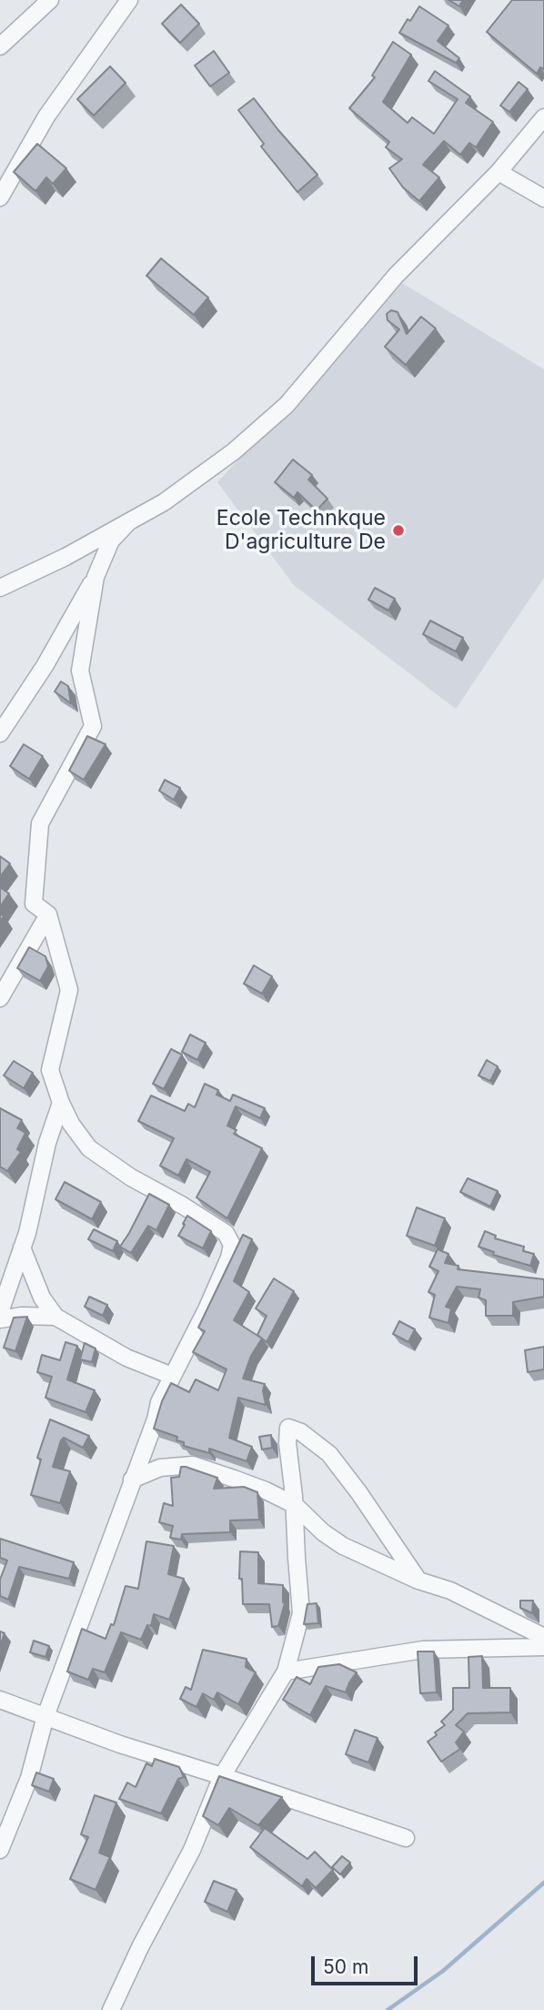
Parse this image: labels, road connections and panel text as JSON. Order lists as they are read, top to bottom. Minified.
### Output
{"places":["Ecole Technkque D'agriculture De"],"scale_bar":"50 m"}
